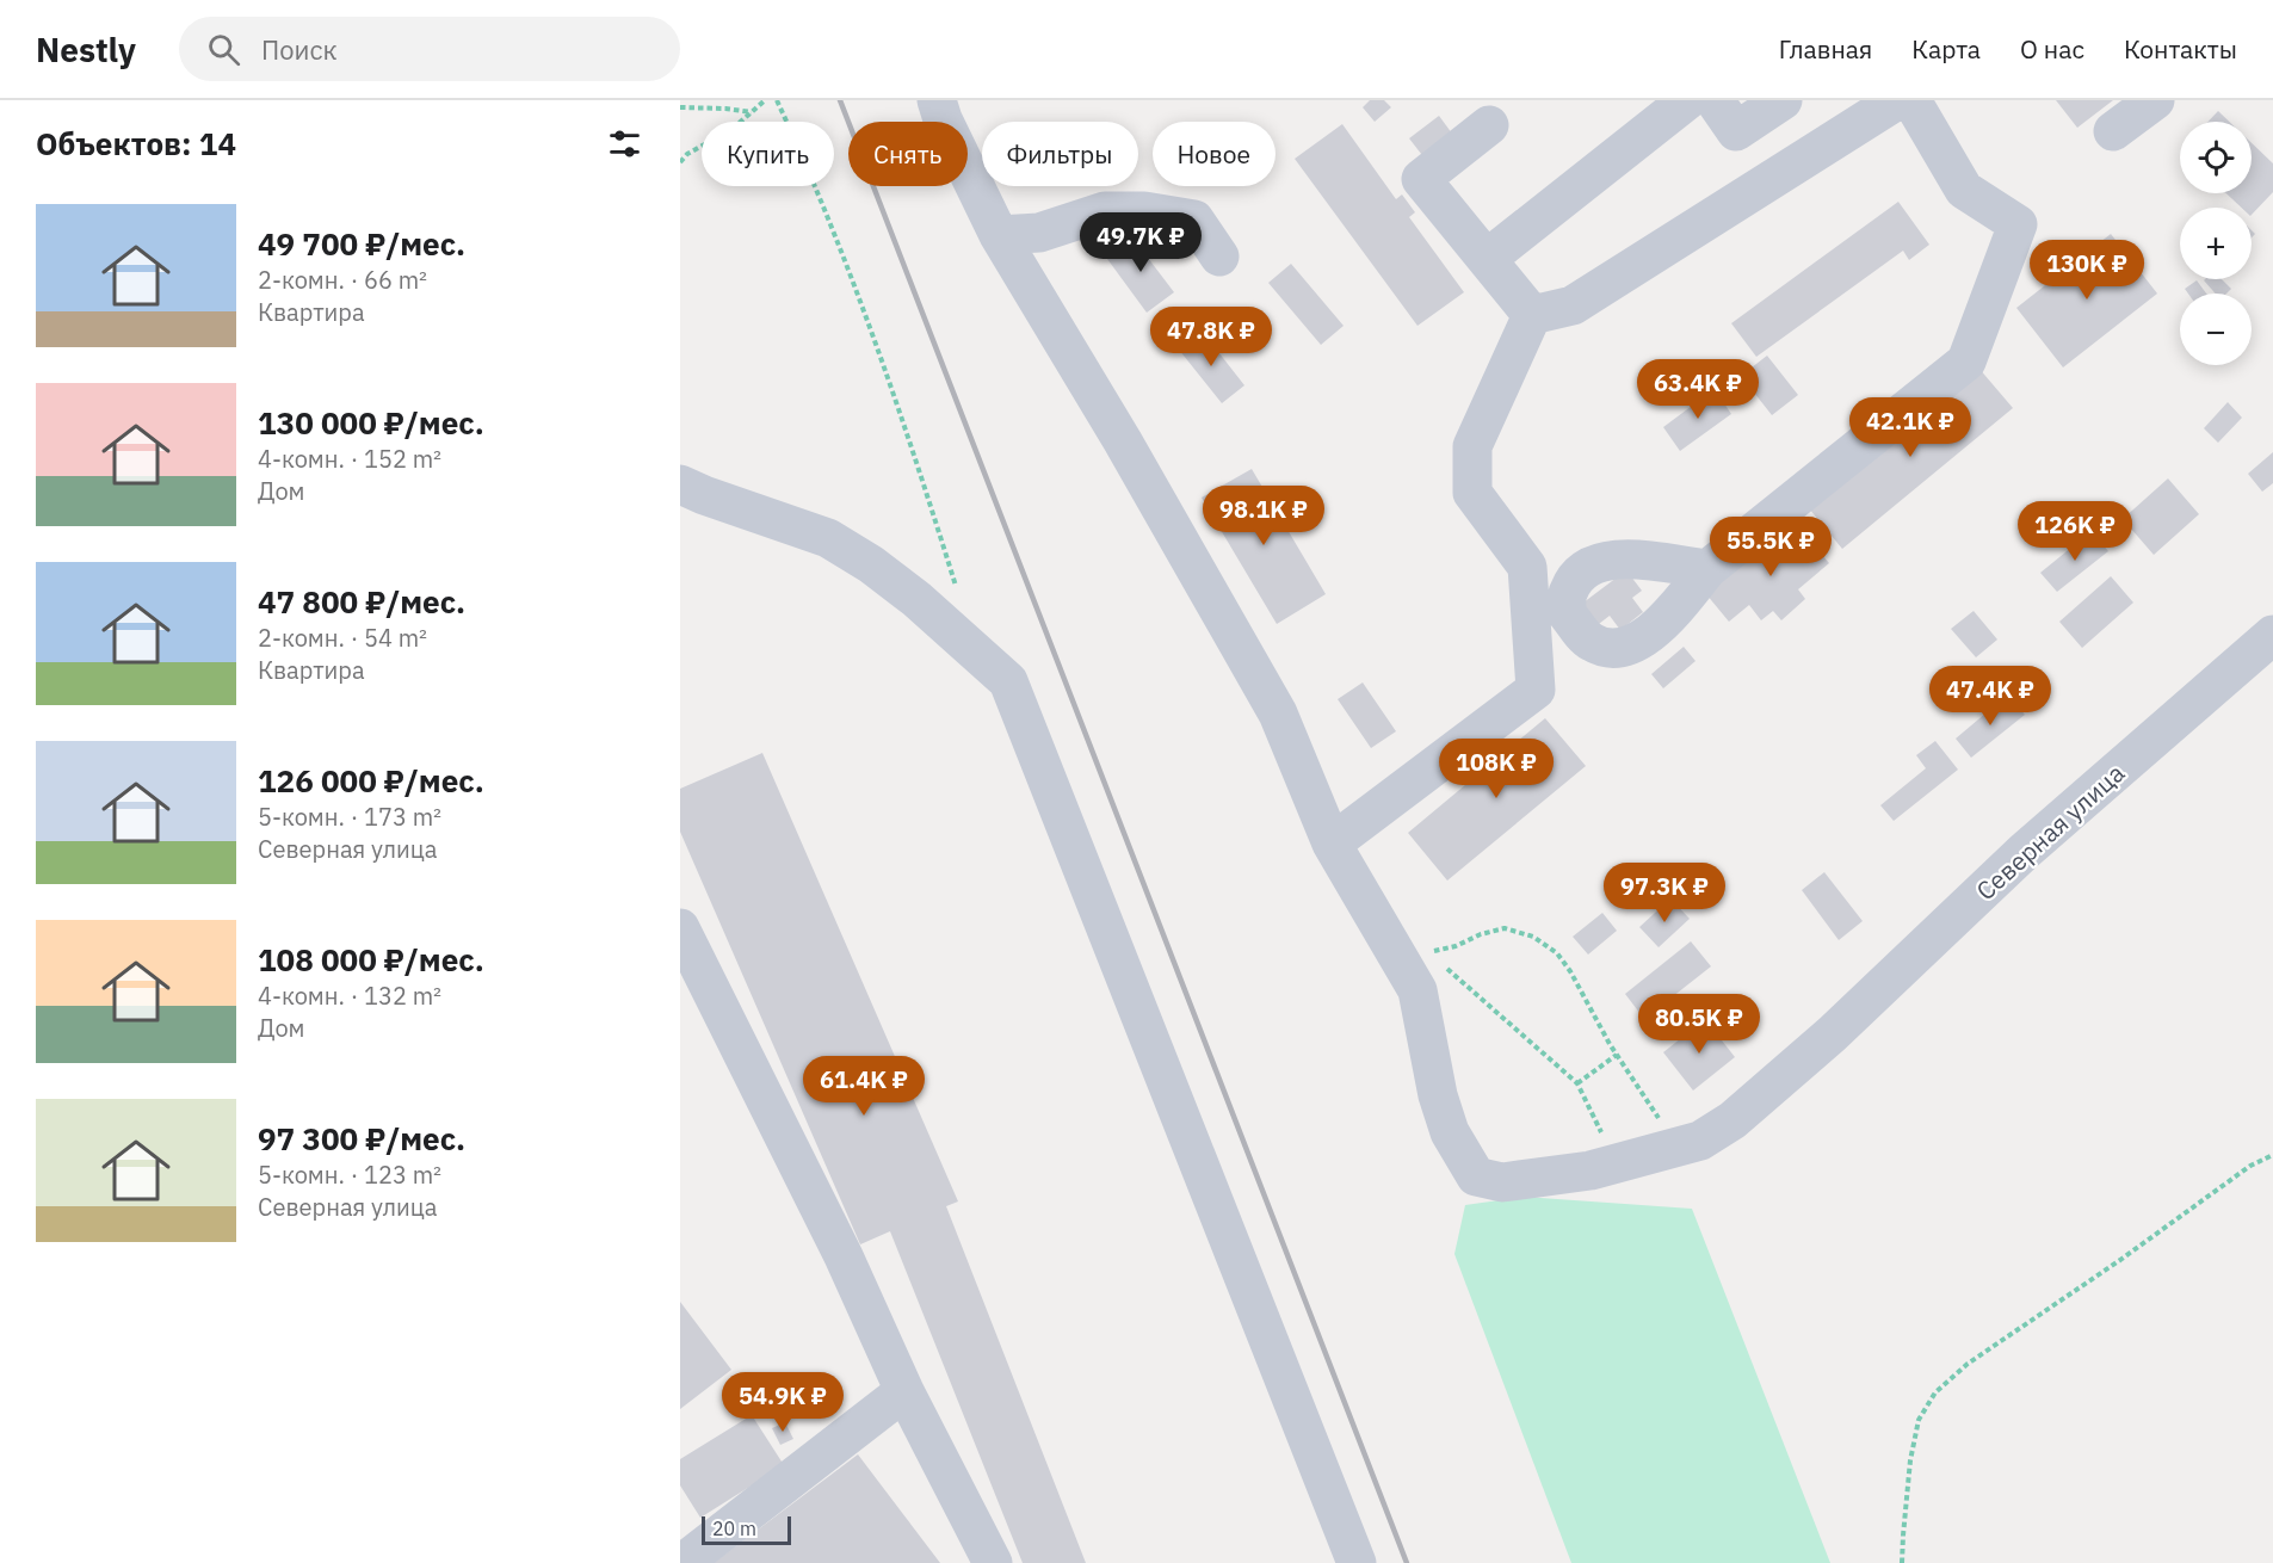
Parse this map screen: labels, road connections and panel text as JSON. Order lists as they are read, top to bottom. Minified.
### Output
{"streets":{"street":["Северная улица"]},"scale_bar":"20 m","page":{"header":"Nestly","search":"Поиск","nav":["Главная","Карта","О нас","Контакты"],"heading":"Объектов: 14","map_buttons":["+","−"],"chip":["Купить","Снять","Фильтры","Новое"],"list":[{"name":"49 700 ₽/мес.","note":"2-комн. · 66 m² · Квартира"},{"name":"130 000 ₽/мес.","note":"4-комн. · 152 m² · Дом"},{"name":"47 800 ₽/мес.","note":"2-комн. · 54 m² · Квартира"},{"name":"126 000 ₽/мес.","note":"5-комн. · 173 m² · Северная улица"},{"name":"108 000 ₽/мес.","note":"4-комн. · 132 m² · Дом"},{"name":"97 300 ₽/мес.","note":"5-комн. · 123 m² · Северная улица"}],"price":["49.7K ₽","130K ₽","47.8K ₽","63.4K ₽","42.1K ₽","98.1K ₽","126K ₽","55.5K ₽","47.4K ₽","108K ₽","97.3K ₽","80.5K ₽","61.4K ₽","54.9K ₽"],"scale":"20 m"}}
